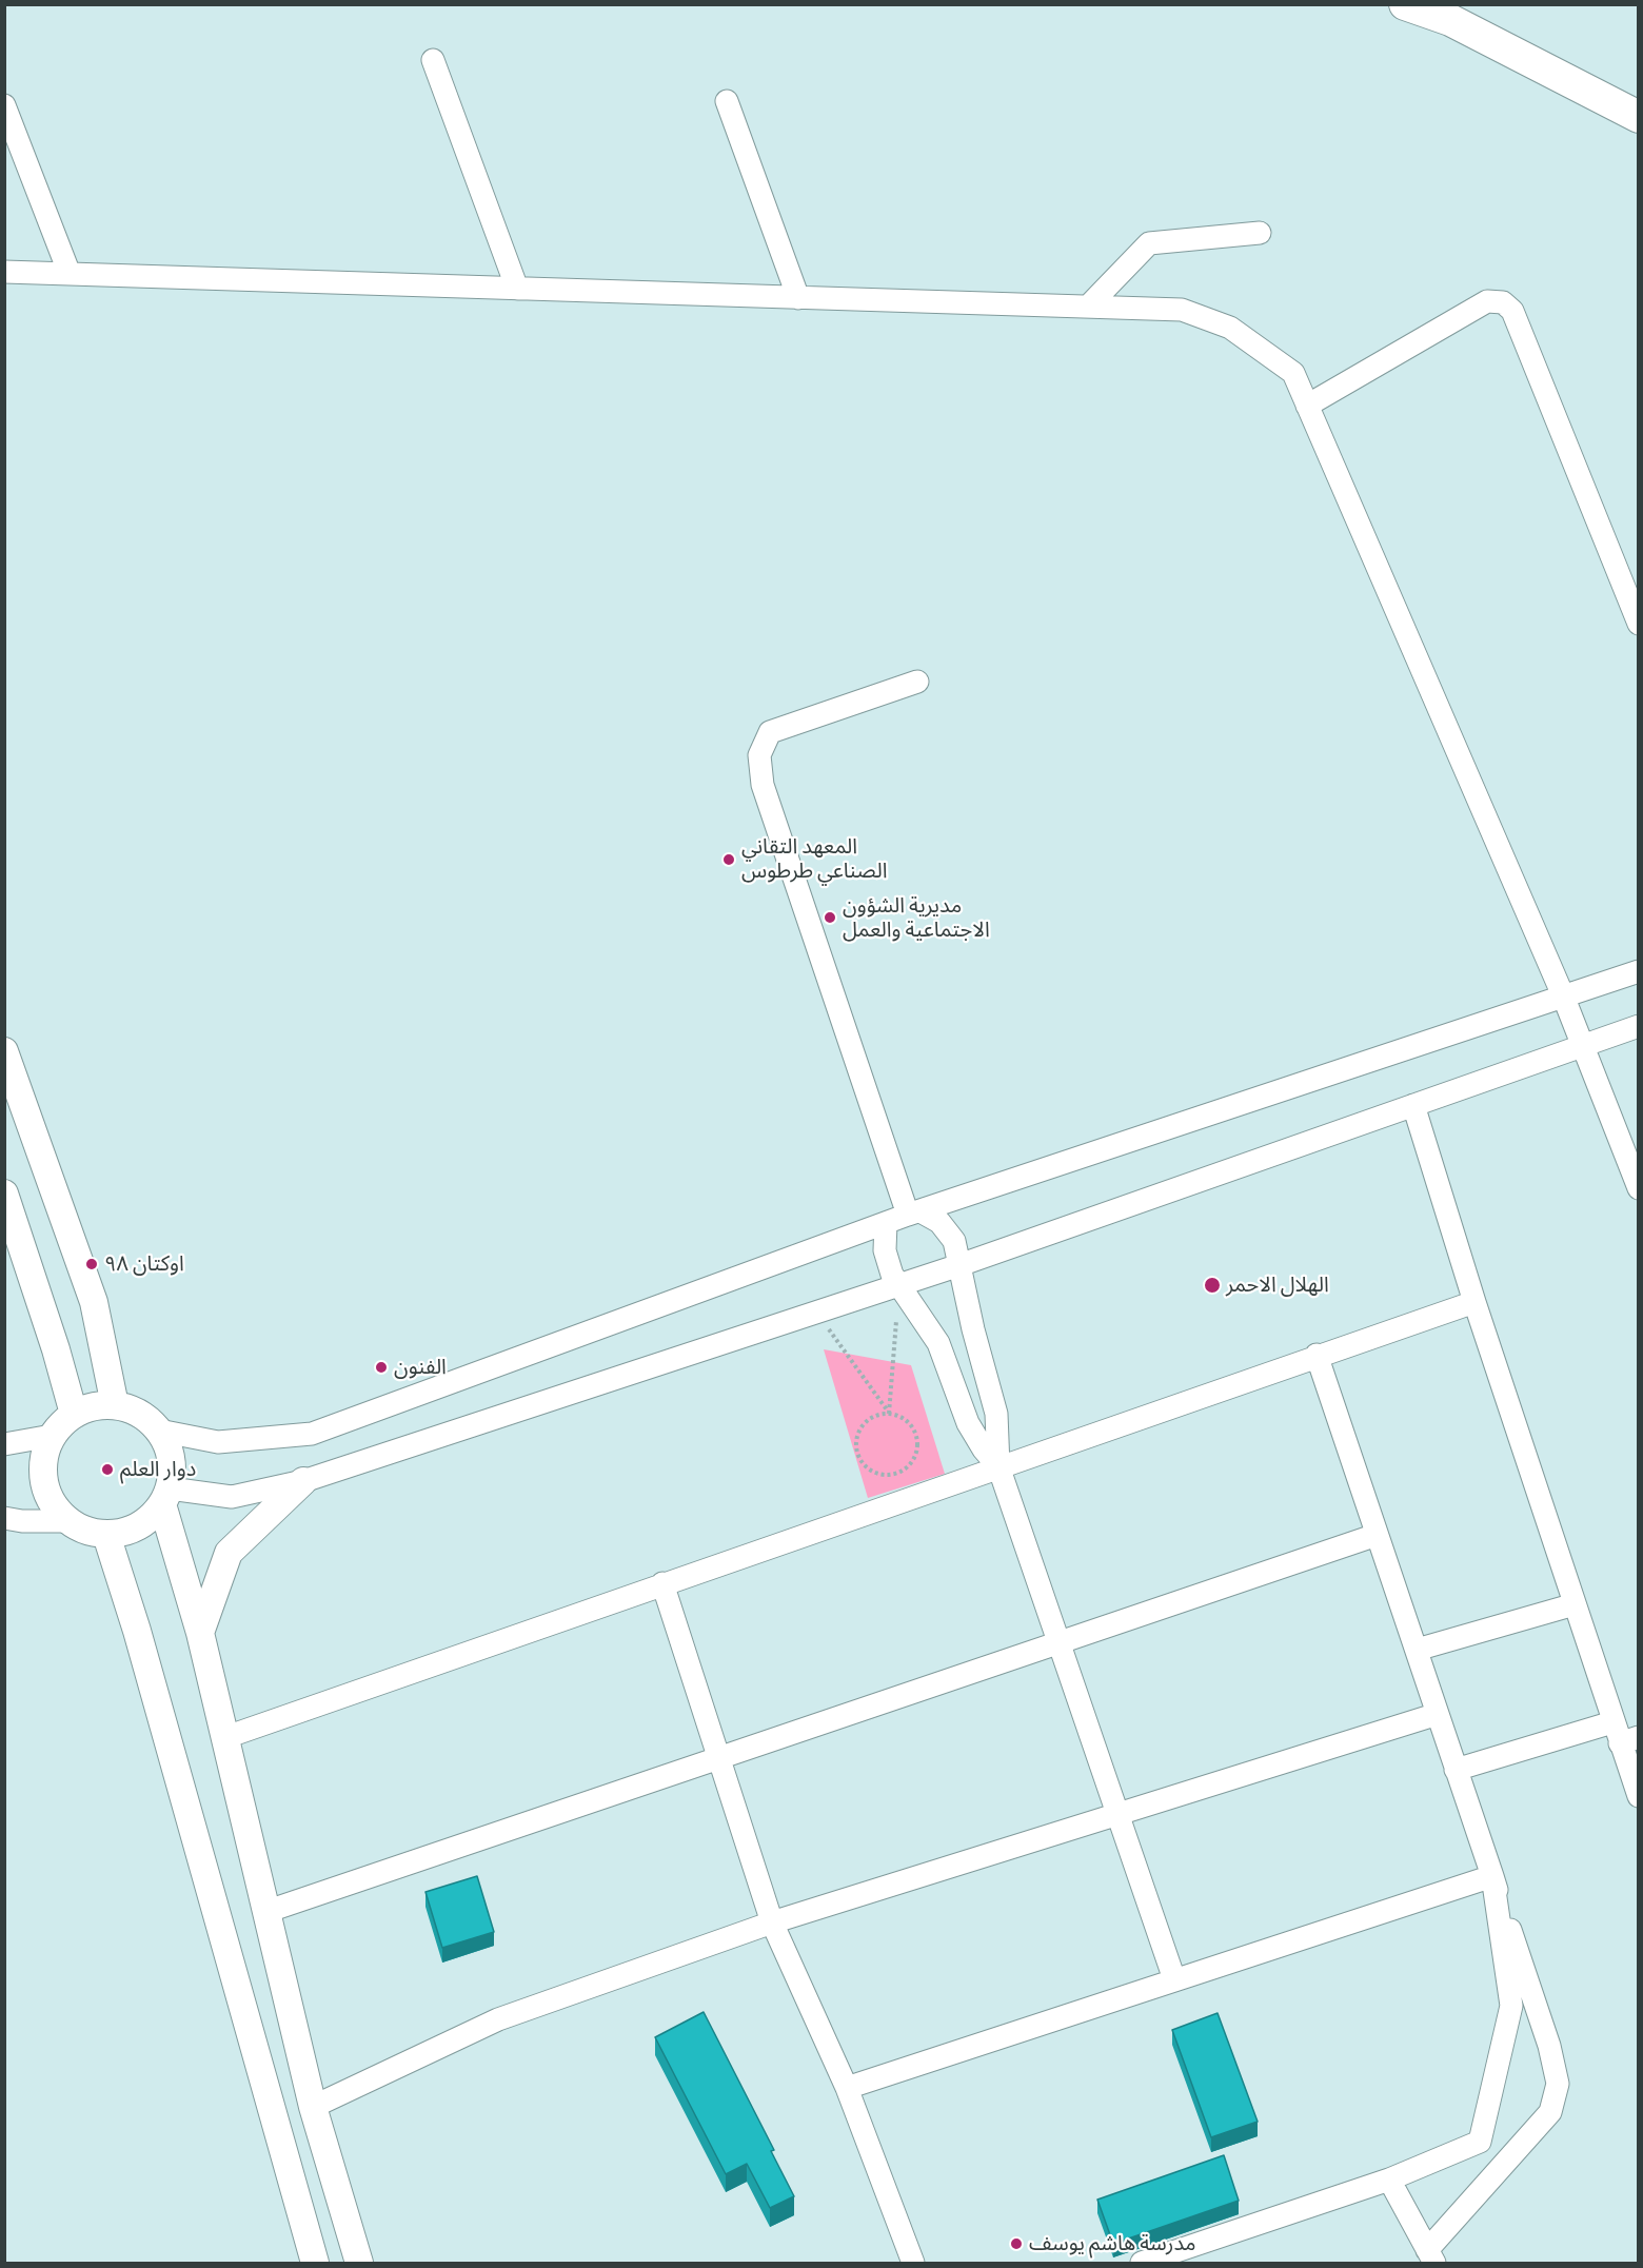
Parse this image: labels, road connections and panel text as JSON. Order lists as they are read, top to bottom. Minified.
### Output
{"places":["المعهد التقاني الصناعي طرطوس","مديرية الشؤون الاجتماعية والعمل","اوكتان ٩٨","الهلال الاحمر","الفنون","دوار العلم","مدرسة هاشم يوسف"]}
